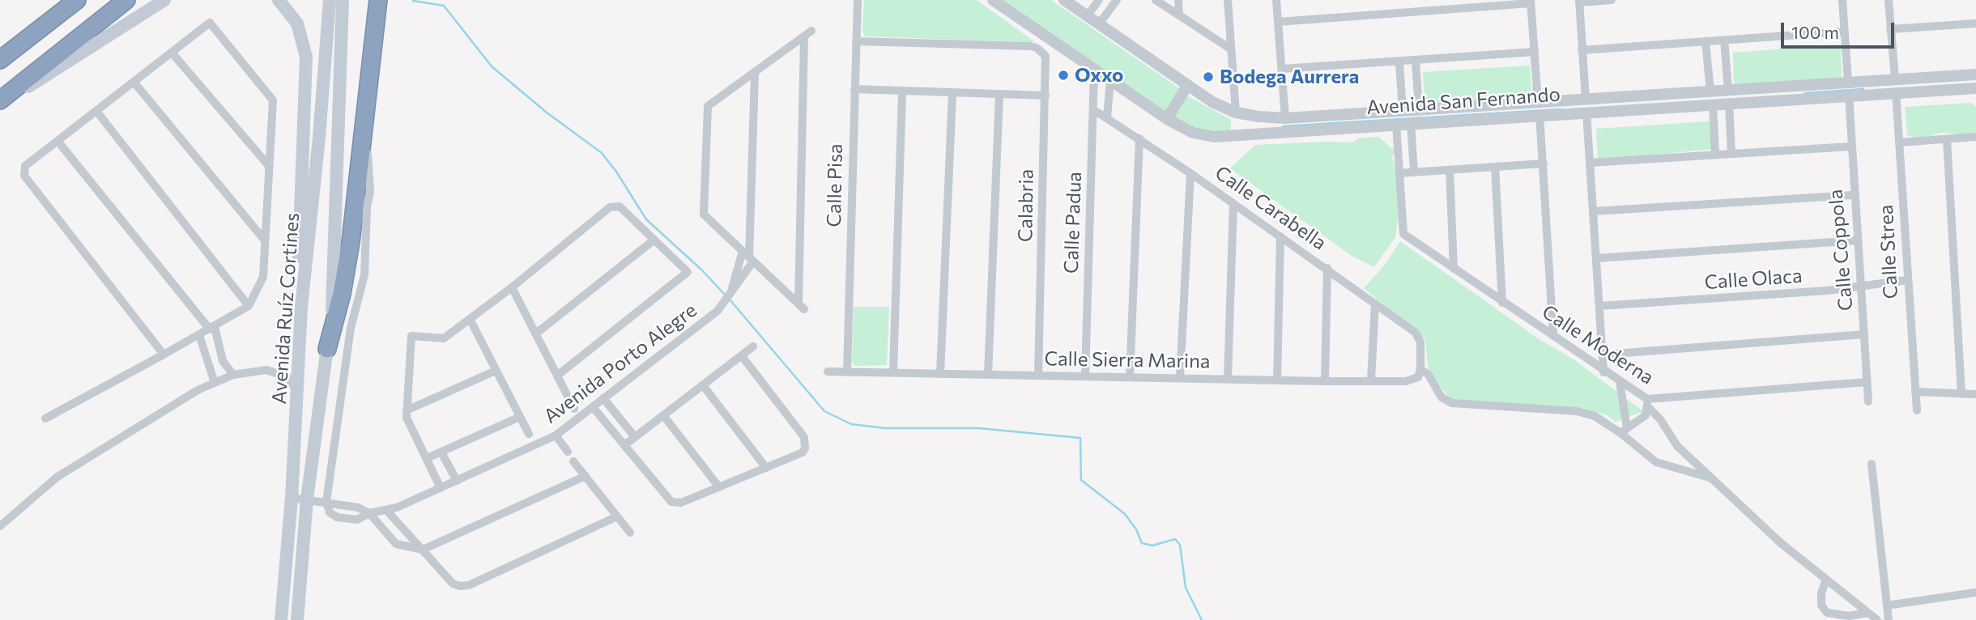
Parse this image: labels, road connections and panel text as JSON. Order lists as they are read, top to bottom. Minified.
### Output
{"streets":{"main road":["Avenida Ruíz Cortines"],"street":["Avenida San Fernando","Calle Pisa","Calabria","Calle Carabella","Calle Padua","Calle Coppola","Calle Strea","Calle Olaca","Calle Moderna","Calle Sierra Marina","Avenida Porto Alegre"]},"crossings":[["Avenida San Fernando","Calle Padua"],["Avenida San Fernando","Calle Coppola"],["Avenida San Fernando","Calle Strea"],["Calle Pisa","Calabria"],["Calle Pisa","Calle Sierra Marina"],["Calabria","Calle Sierra Marina"],["Calle Carabella","Calle Padua"],["Calle Carabella","Calle Sierra Marina"],["Calle Padua","Calle Sierra Marina"],["Calle Coppola","Calle Olaca"],["Calle Coppola","Calle Moderna"],["Calle Strea","Calle Olaca"]],"places":["Oxxo","Bodega Aurrera"],"scale_bar":"100 m"}
